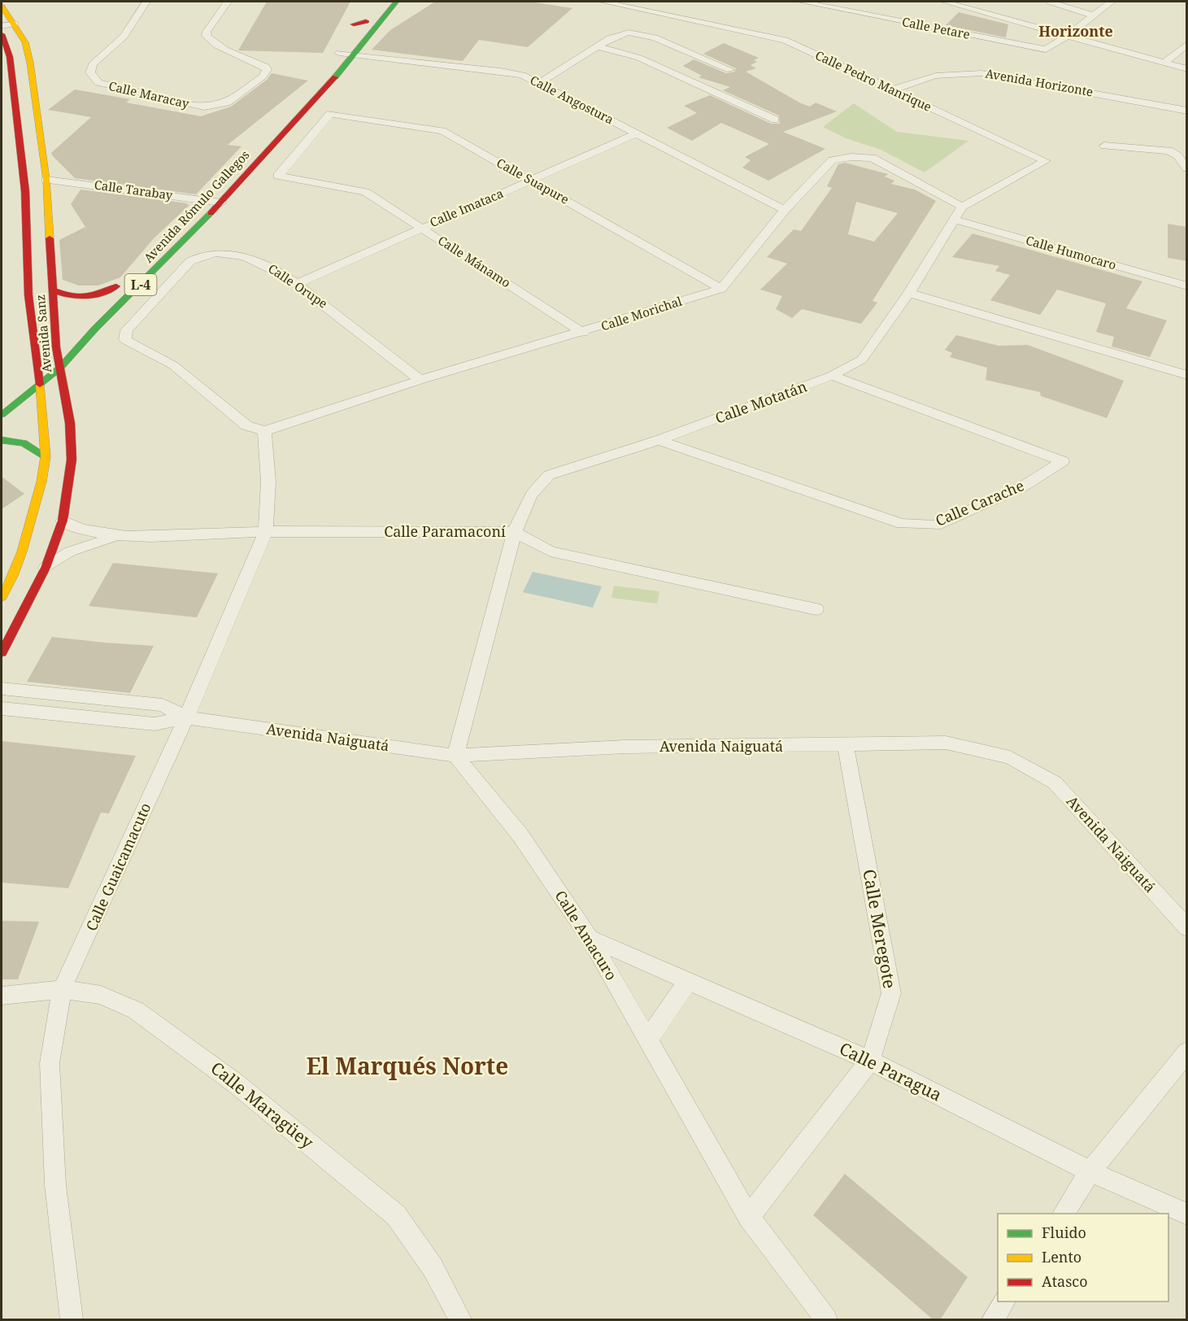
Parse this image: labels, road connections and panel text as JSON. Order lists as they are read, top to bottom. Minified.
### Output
{"streets":{"street":["Calle Petare","Calle Pedro Manrique","Avenida Horizonte","Calle Maracay","Calle Angostura","Calle Suapure","Calle Tarabay","Avenida Rómulo Gallegos","Calle Imataca","Calle Humocaro","Calle Mánamo","L-4","Calle Orupe","Calle Morichal","Avenida Sanz","Calle Motatán","Calle Carache","Calle Paramaconí","Avenida Naiguatá","Calle Guaicamacuto","Calle Meregote","Calle Amacuro","Calle Paragua","Calle Maragüey"]},"crossings":[["Calle Pedro Manrique","Avenida Horizonte"],["Calle Pedro Manrique","Calle Motatán"],["Calle Angostura","Avenida Rómulo Gallegos"],["Calle Angostura","Calle Imataca"],["Calle Suapure","Calle Imataca"],["Calle Suapure","Calle Mánamo"],["Calle Suapure","Calle Morichal"],["Calle Tarabay","Avenida Rómulo Gallegos"],["Calle Tarabay","Avenida Sanz"],["Avenida Rómulo Gallegos","Avenida Sanz"],["Calle Imataca","Calle Mánamo"],["Calle Imataca","Calle Orupe"],["Calle Humocaro","Calle Motatán"],["Calle Mánamo","Calle Morichal"],["L-4","Avenida Sanz"],["Calle Orupe","Calle Morichal"],["Calle Orupe","Calle Guaicamacuto"],["Calle Morichal","Calle Guaicamacuto"],["Avenida Sanz","Calle Paramaconí"],["Calle Motatán","Calle Carache"],["Calle Motatán","Calle Paramaconí"],["Calle Paramaconí","Calle Guaicamacuto"],["Avenida Naiguatá","Calle Guaicamacuto"],["Avenida Naiguatá","Calle Meregote"],["Avenida Naiguatá","Calle Amacuro"],["Calle Guaicamacuto","Calle Maragüey"],["Calle Meregote","Calle Amacuro"],["Calle Meregote","Calle Paragua"],["Calle Amacuro","Calle Paragua"]],"districts":["Horizonte","El Marqués Norte"],"legend":["Fluido","Lento","Atasco"]}
